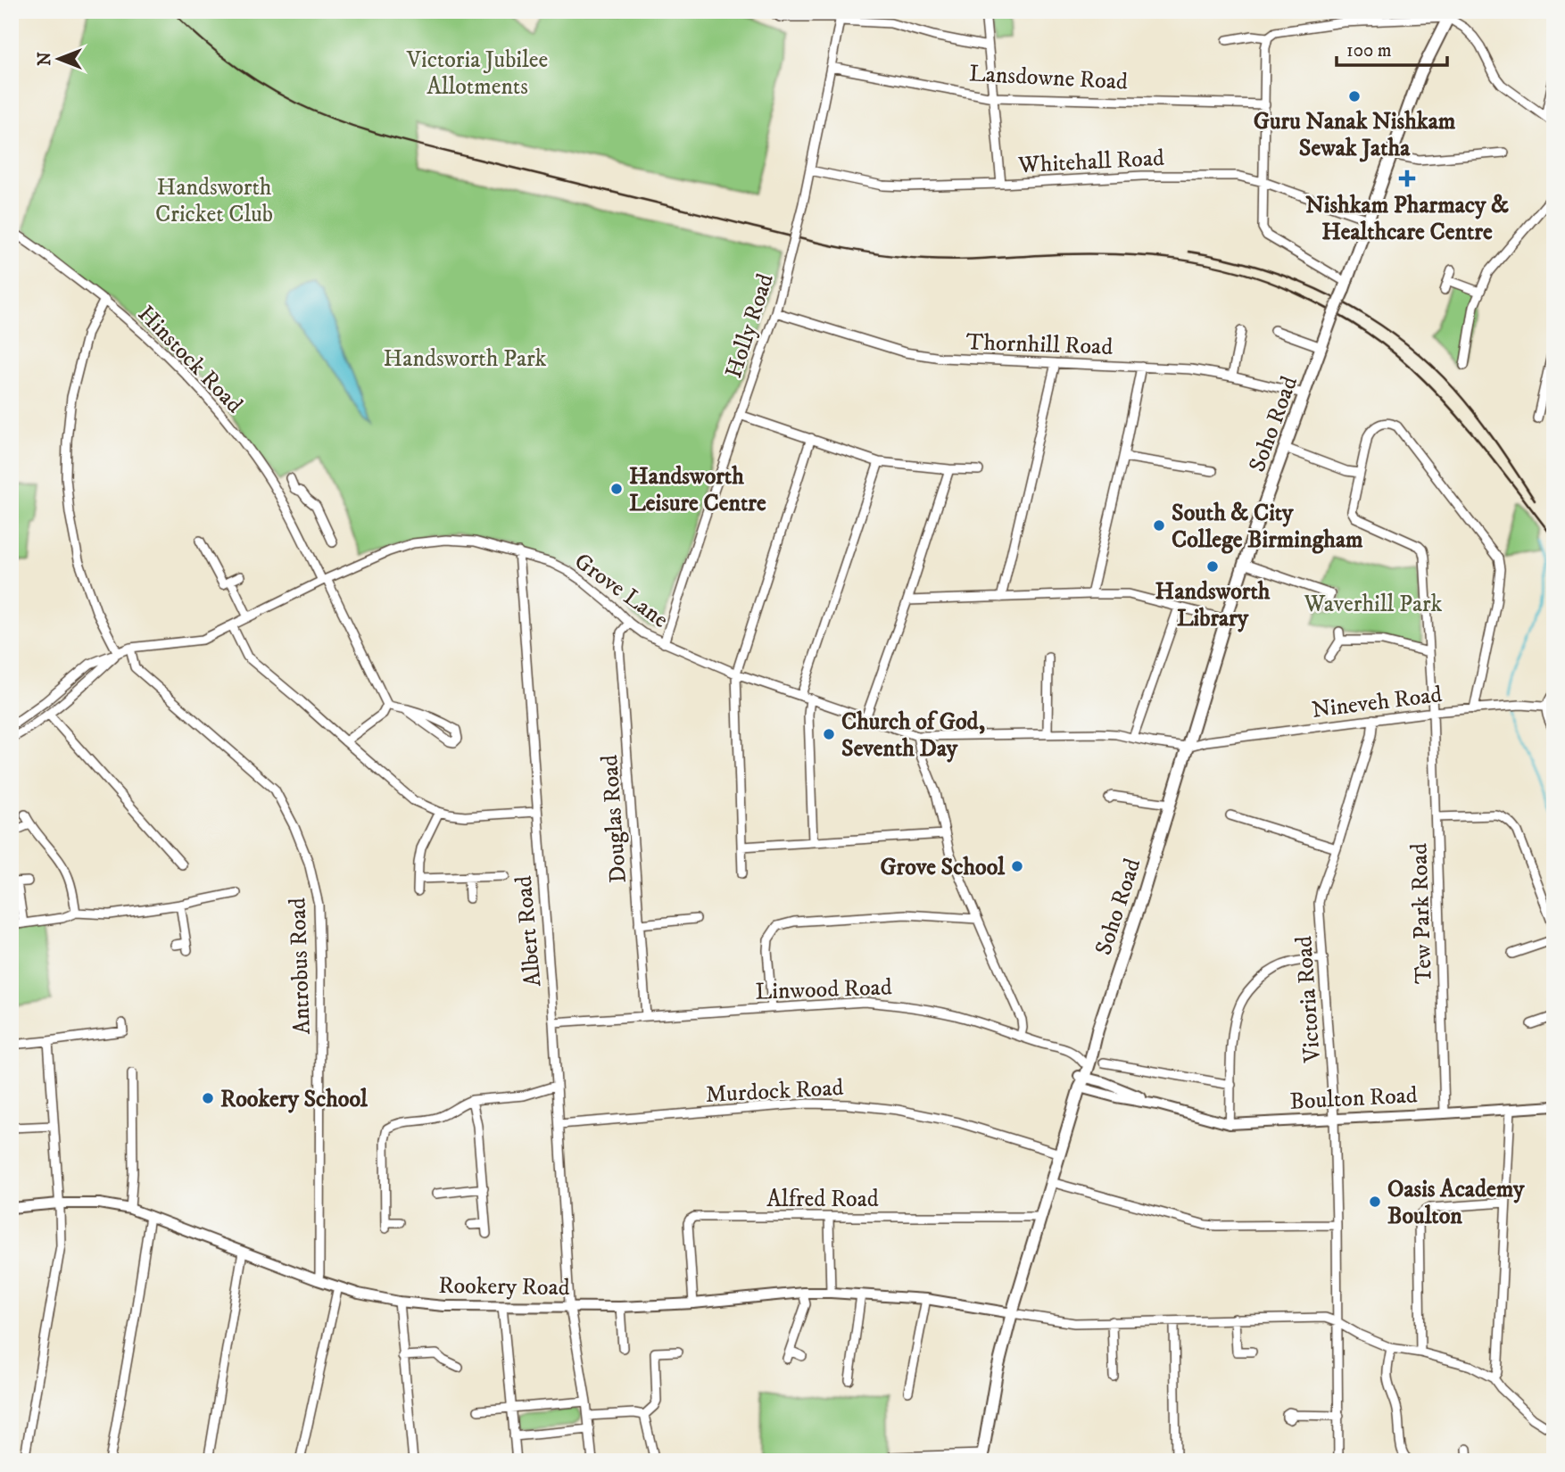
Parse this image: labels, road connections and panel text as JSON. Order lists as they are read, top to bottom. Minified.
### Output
{"streets":{"highway":["Soho Road"],"main road":["Boulton Road","Rookery Road"],"street":["Lansdowne Road","Whitehall Road","Holly Road","Thornhill Road","Hinstock Road","Grove Lane","Nineveh Road","Douglas Road","Tew Park Road","Albert Road","Antrobus Road","Linwood Road","Victoria Road","Murdock Road","Alfred Road"]},"crossings":[["Lansdowne Road","Holly Road"],["Whitehall Road","Holly Road"],["Whitehall Road","Soho Road"],["Holly Road","Thornhill Road"],["Holly Road","Grove Lane"],["Thornhill Road","Soho Road"],["Hinstock Road","Grove Lane"],["Soho Road","Grove Lane"],["Soho Road","Nineveh Road"],["Soho Road","Linwood Road"],["Soho Road","Murdock Road"],["Soho Road","Boulton Road"],["Soho Road","Alfred Road"],["Soho Road","Rookery Road"],["Grove Lane","Nineveh Road"],["Grove Lane","Douglas Road"],["Grove Lane","Albert Road"],["Grove Lane","Antrobus Road"],["Nineveh Road","Tew Park Road"],["Nineveh Road","Victoria Road"],["Douglas Road","Linwood Road"],["Tew Park Road","Boulton Road"],["Albert Road","Linwood Road"],["Albert Road","Murdock Road"],["Albert Road","Rookery Road"],["Antrobus Road","Rookery Road"],["Victoria Road","Boulton Road"],["Alfred Road","Rookery Road"]],"parks":["Victoria Jubilee Allotments","Handsworth Cricket Club","Handsworth Park","Waverhill Park"],"places":{"other":["Guru Nanak Nishkam Sewak Jatha","Handsworth Leisure Centre","South & City College Birmingham","Handsworth Library","Church of God, Seventh Day","Grove School","Rookery School","Oasis Academy Boulton"],"health":["Nishkam Pharmacy & Healthcare Centre"]},"scale_bar":"100 m","north":"left"}
